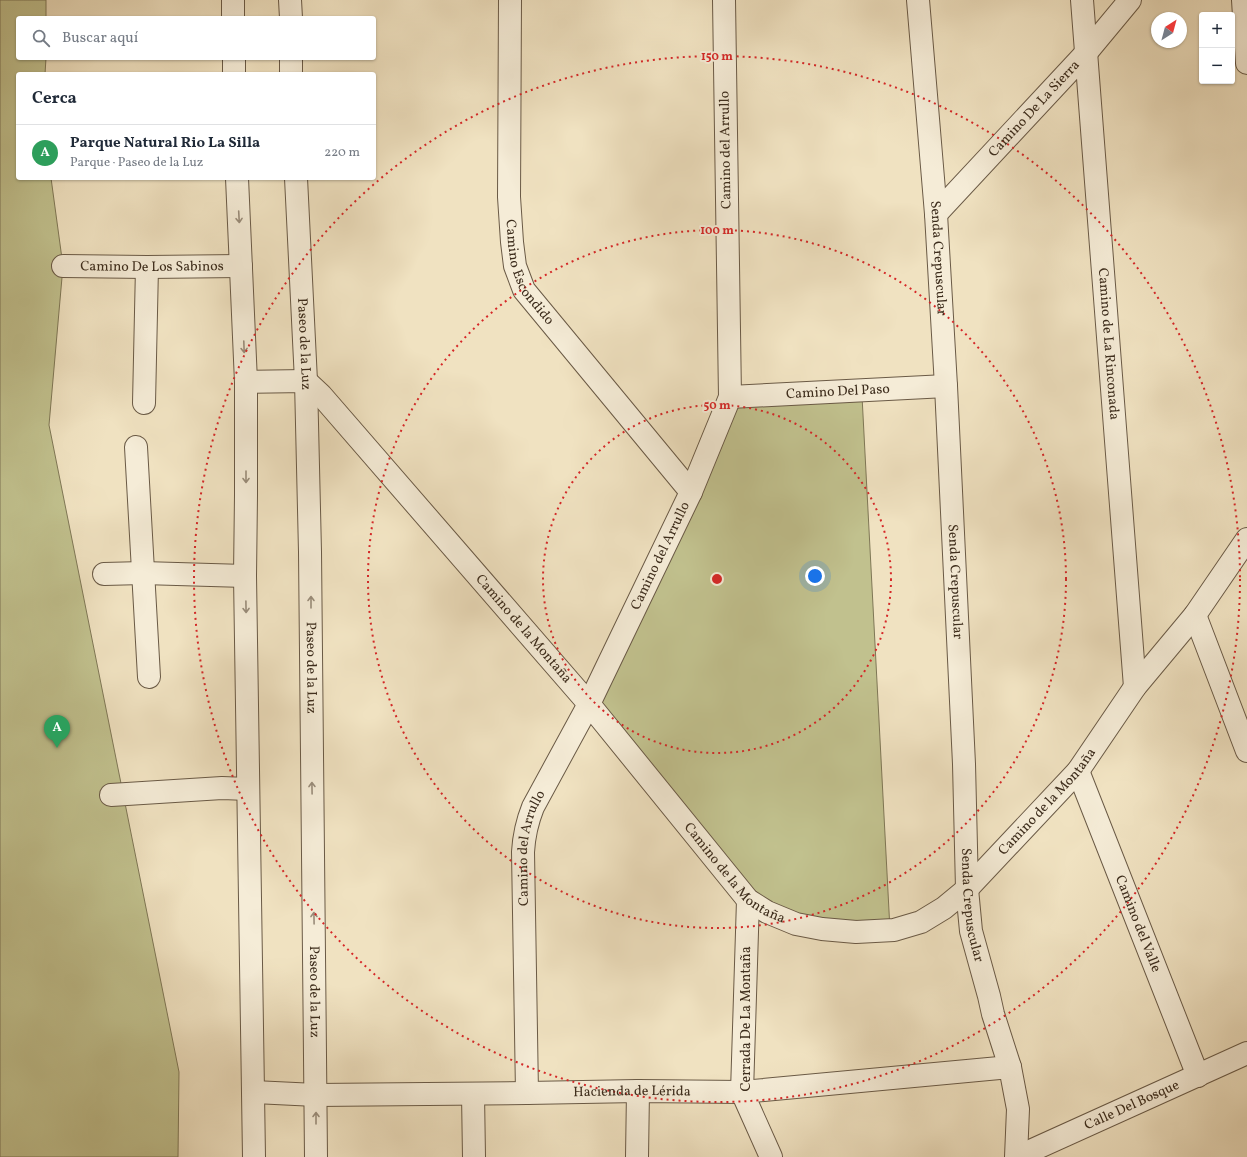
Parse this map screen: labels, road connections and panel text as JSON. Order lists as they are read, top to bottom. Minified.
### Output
{"streets":{"street":["Camino De La Sierra","Camino del Arrullo","Senda Crepuscular","Camino De Los Sabinos","Camino Escondido","Paseo de la Luz","Camino de La Rinconada","Camino Del Paso","Camino de la Montaña","Camino del Valle","Cerrada De La Montaña","Hacienda de Lérida","Calle Del Bosque"]},"crossings":[["Camino De La Sierra","Senda Crepuscular"],["Camino De La Sierra","Camino de La Rinconada"],["Camino del Arrullo","Camino Escondido"],["Camino del Arrullo","Camino Del Paso"],["Camino del Arrullo","Camino de la Montaña"],["Camino del Arrullo","Hacienda de Lérida"],["Senda Crepuscular","Camino Del Paso"],["Senda Crepuscular","Camino de la Montaña"],["Senda Crepuscular","Hacienda de Lérida"],["Senda Crepuscular","Calle Del Bosque"],["Paseo de la Luz","Camino de la Montaña"],["Paseo de la Luz","Hacienda de Lérida"],["Camino de La Rinconada","Camino de la Montaña"],["Camino de la Montaña","Camino del Valle"],["Camino de la Montaña","Cerrada De La Montaña"],["Camino del Valle","Calle Del Bosque"],["Cerrada De La Montaña","Hacienda de Lérida"]],"north":"top right","page":{"map_buttons":["+","−"],"search":"Buscar aquí","heading":"Cerca","list":[{"mark":"A","name":"Parque Natural Rio La Silla","note":"Parque · Paseo de la Luz","value":"220 m"}],"pins":"A"},"rings":["150 m","100 m","50 m"]}
